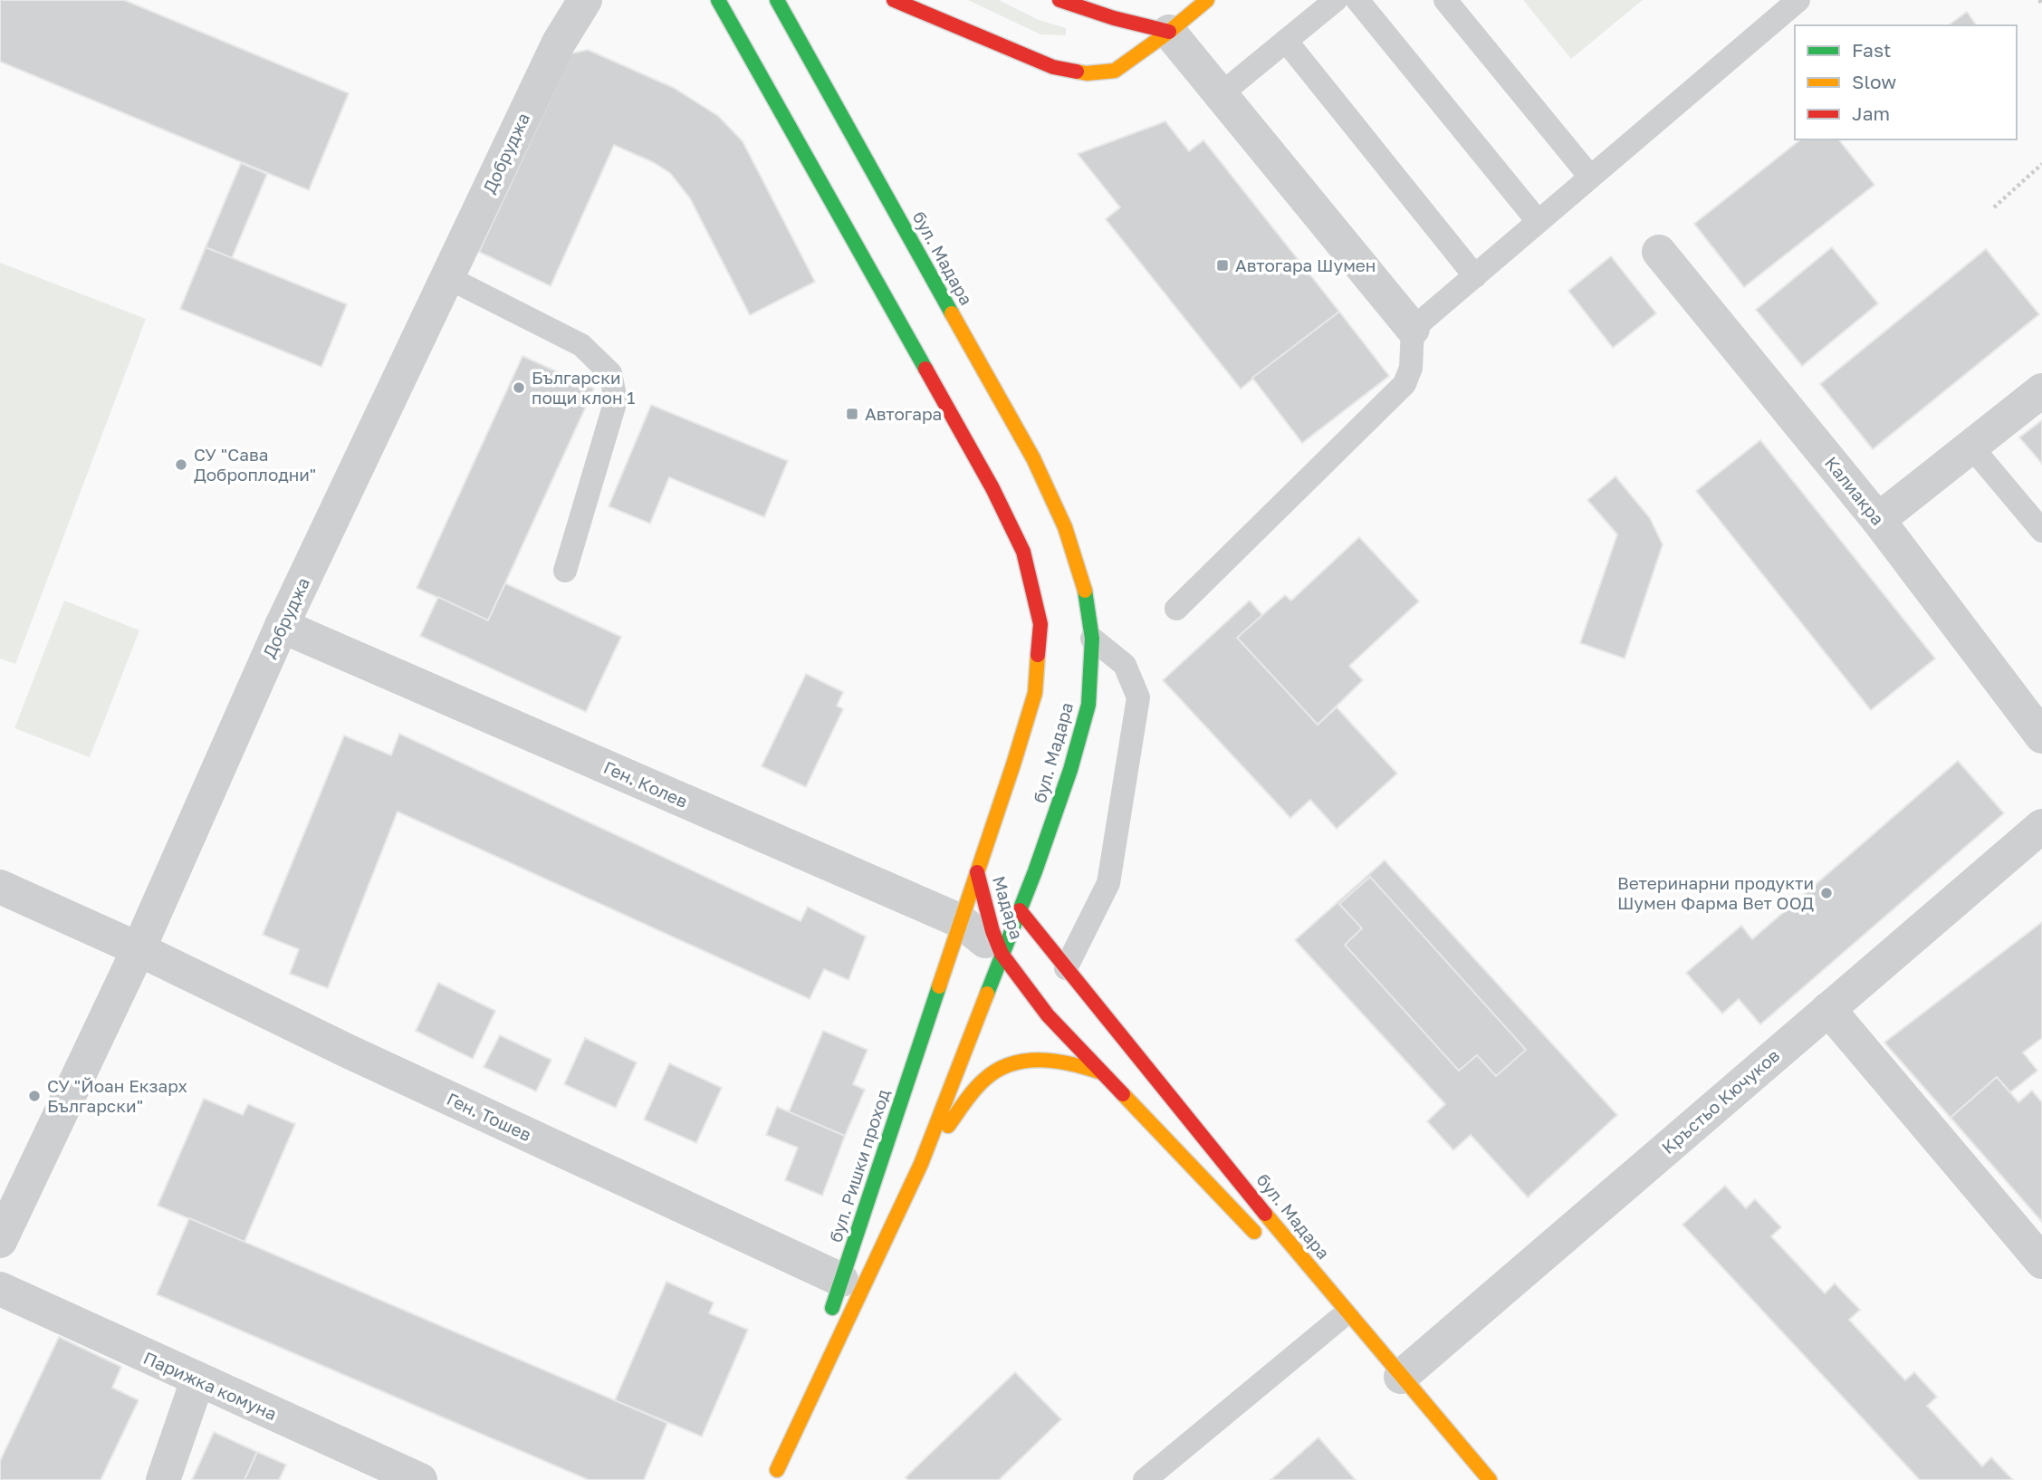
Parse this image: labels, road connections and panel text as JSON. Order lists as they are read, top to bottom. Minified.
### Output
{"streets":{"main road":["бул. Мадара","Мадара","бул. Ришки проход"],"street":["Добруджа","Калиакра","Ген. Колев","Кръстьо Кючуков","Ген. Тошев","Парижка комуна"]},"crossings":[["Добруджа","Ген. Колев"],["Добруджа","Ген. Тошев"],["бул. Мадара","Мадара"],["бул. Мадара","Кръстьо Кючуков"],["бул. Мадара","бул. Ришки проход"],["Ген. Колев","Мадара"],["Ген. Колев","бул. Ришки проход"],["Мадара","бул. Ришки проход"],["Ген. Тошев","бул. Ришки проход"]],"places":{"transit":["Автогара Шумен","Автогара"],"other":["Български пощи клон 1","СУ \"Сава Доброплодни\"","Ветеринарни продукти Шумен Фарма Вет ООД","СУ \"Йоан Екзарх Български\""]},"legend":["Fast","Slow","Jam"]}
